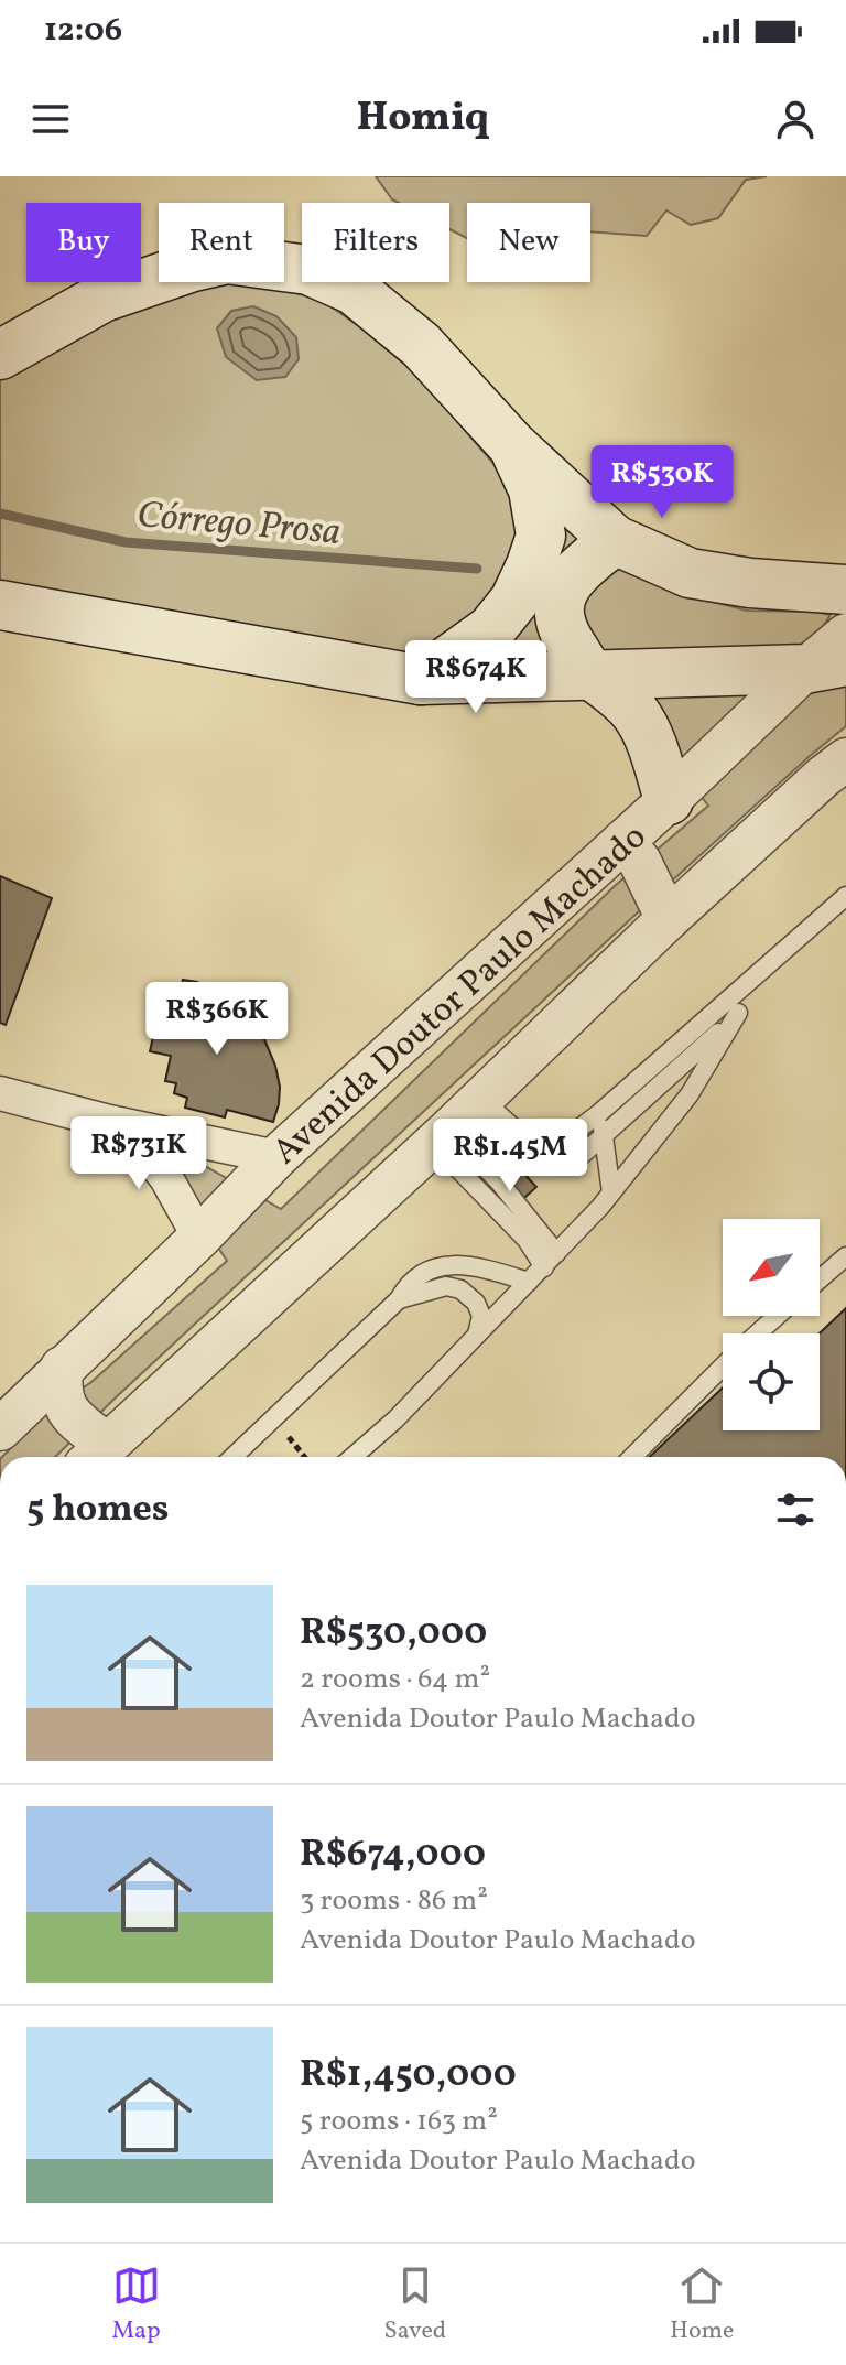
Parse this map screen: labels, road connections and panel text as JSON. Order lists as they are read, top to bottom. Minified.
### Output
{"streets":{"street":["Avenida Doutor Paulo Machado"]},"water":["Córrego Prosa"],"north":"bottom left","page":{"status":"12:06","header":"Homiq","chip":["Buy","Rent","Filters","New"],"price":["R$530K","R$674K","R$366K","R$731K","R$1.45M"],"heading":"5 homes","list":[{"name":"R$530,000","note":"2 rooms · 64 m² · Avenida Doutor Paulo Machado"},{"name":"R$674,000","note":"3 rooms · 86 m² · Avenida Doutor Paulo Machado"},{"name":"R$1,450,000","note":"5 rooms · 163 m² · Avenida Doutor Paulo Machado"}],"tabs":["Map","Saved","Home"]}}
